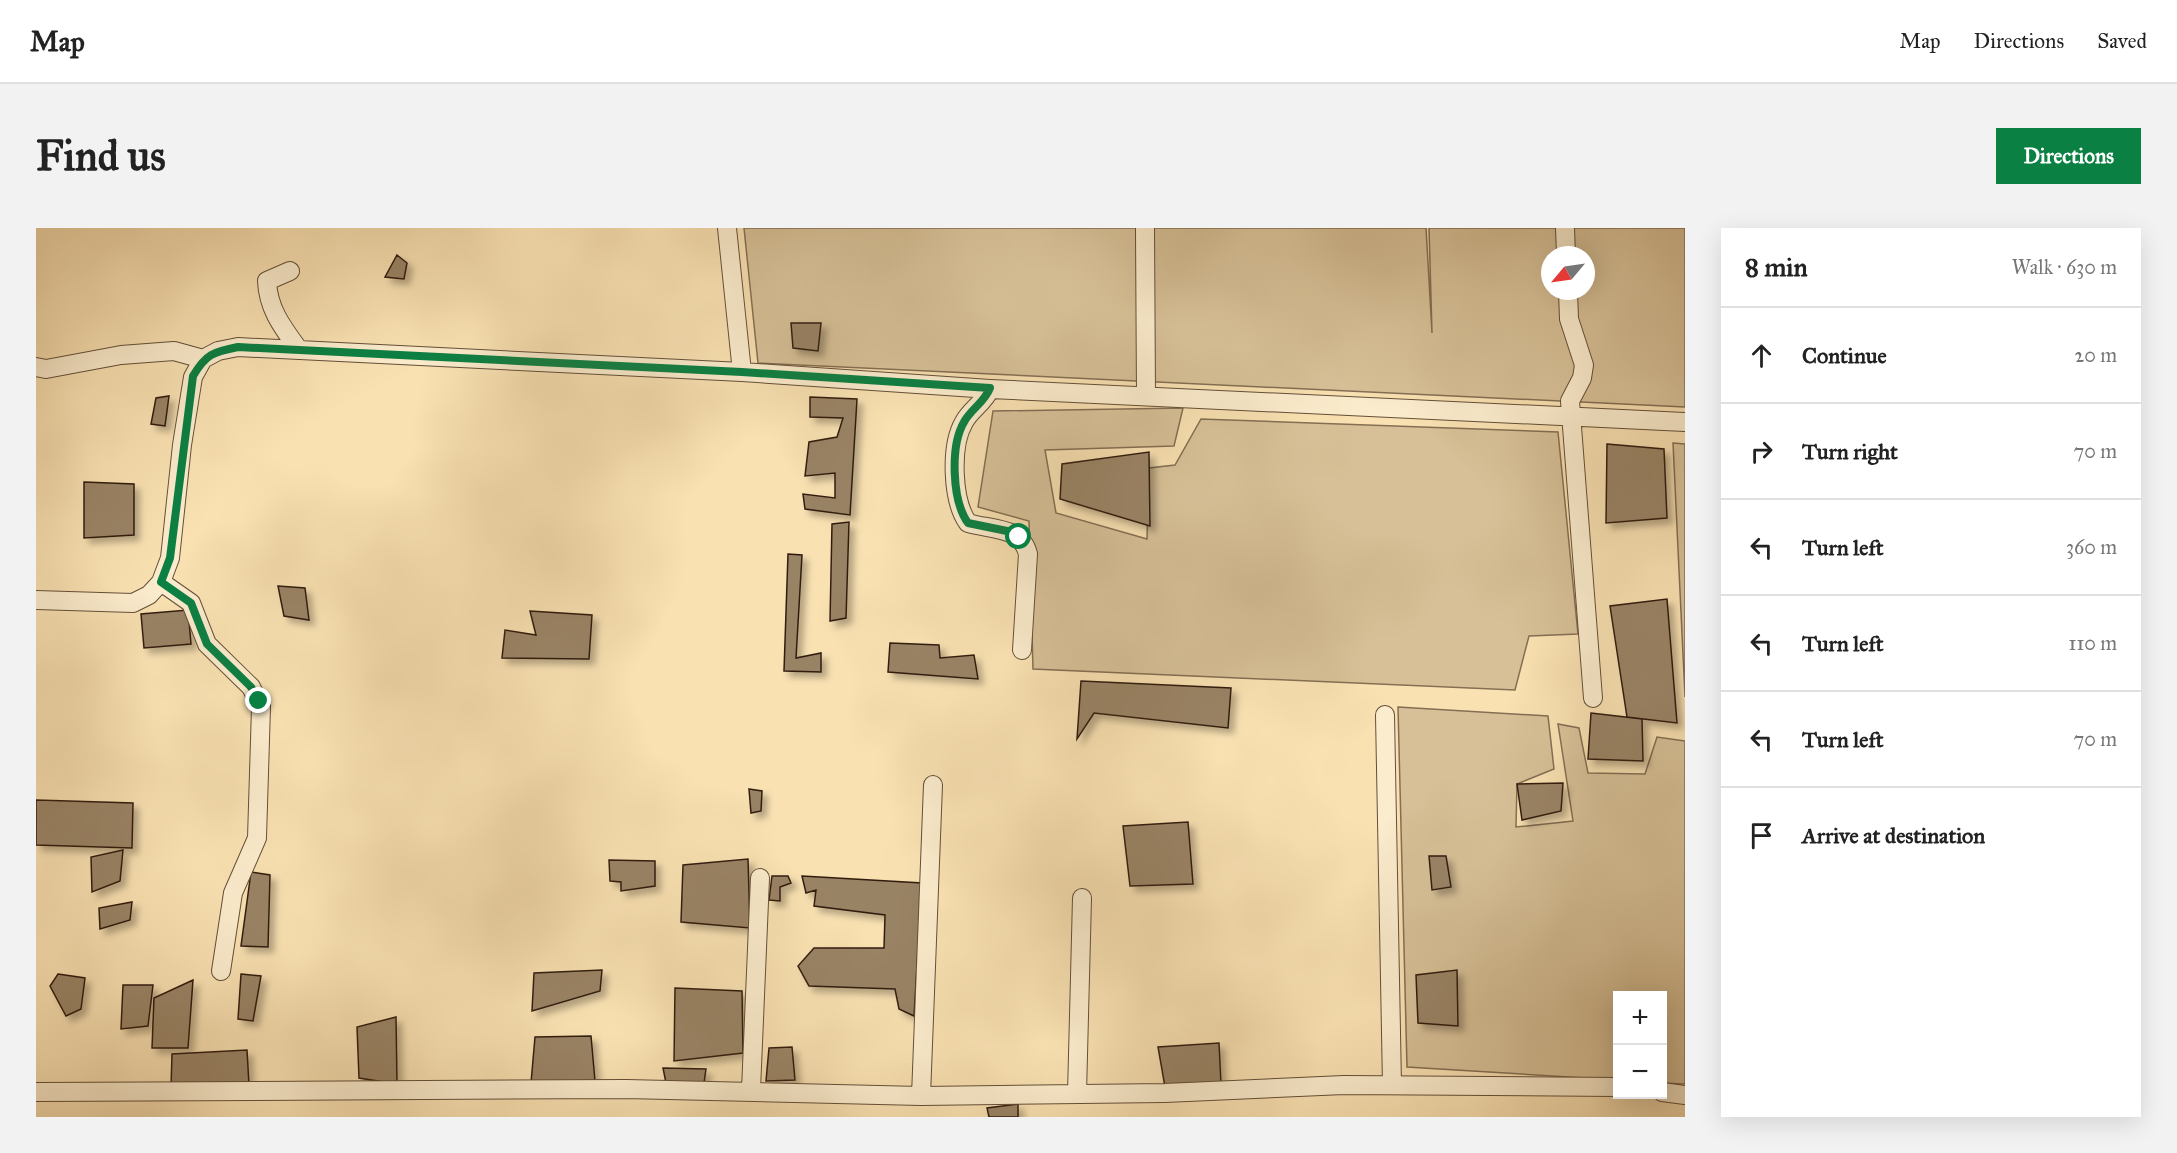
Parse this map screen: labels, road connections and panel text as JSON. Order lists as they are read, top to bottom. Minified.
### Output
{"north":"bottom left","page":{"header":"Map","nav":["Map","Directions","Saved"],"buttons":"Directions","title":"Find us","heading":["8 min","Walk · 630 m"],"list":[["Continue","20 m"],["Turn right","70 m"],["Turn left","360 m"],["Turn left","110 m"],["Turn left","70 m"],"Arrive at destination"],"map_buttons":["+","−"]}}
